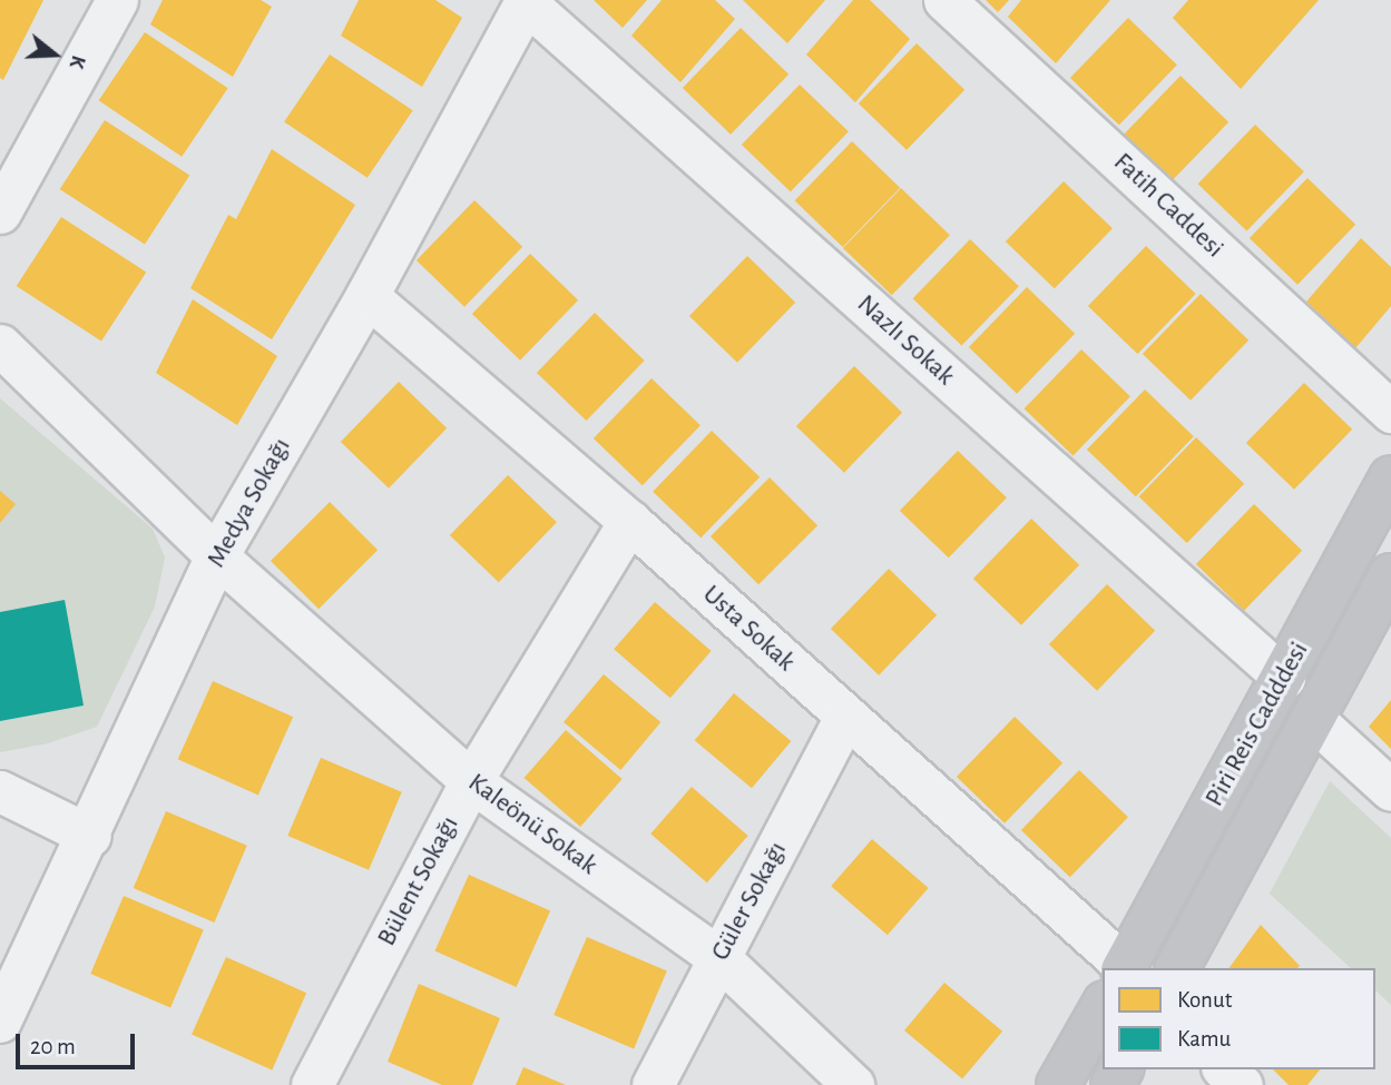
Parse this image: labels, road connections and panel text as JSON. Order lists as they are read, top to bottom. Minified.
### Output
{"streets":{"main road":["Piri Reis Cadddesi"],"street":["Fatih Caddesi","Nazlı Sokak","Medya Sokağı","Usta Sokak","Kaleönü Sokak","Bülent Sokağı","Güler Sokağı"]},"crossings":[["Nazlı Sokak","Medya Sokağı"],["Nazlı Sokak","Piri Reis Cadddesi"],["Medya Sokağı","Usta Sokak"],["Medya Sokağı","Kaleönü Sokak"],["Usta Sokak","Piri Reis Cadddesi"],["Usta Sokak","Bülent Sokağı"],["Usta Sokak","Güler Sokağı"],["Kaleönü Sokak","Bülent Sokağı"],["Kaleönü Sokak","Güler Sokağı"]],"legend":["Konut","Kamu"],"scale_bar":"20 m","north":"right"}
